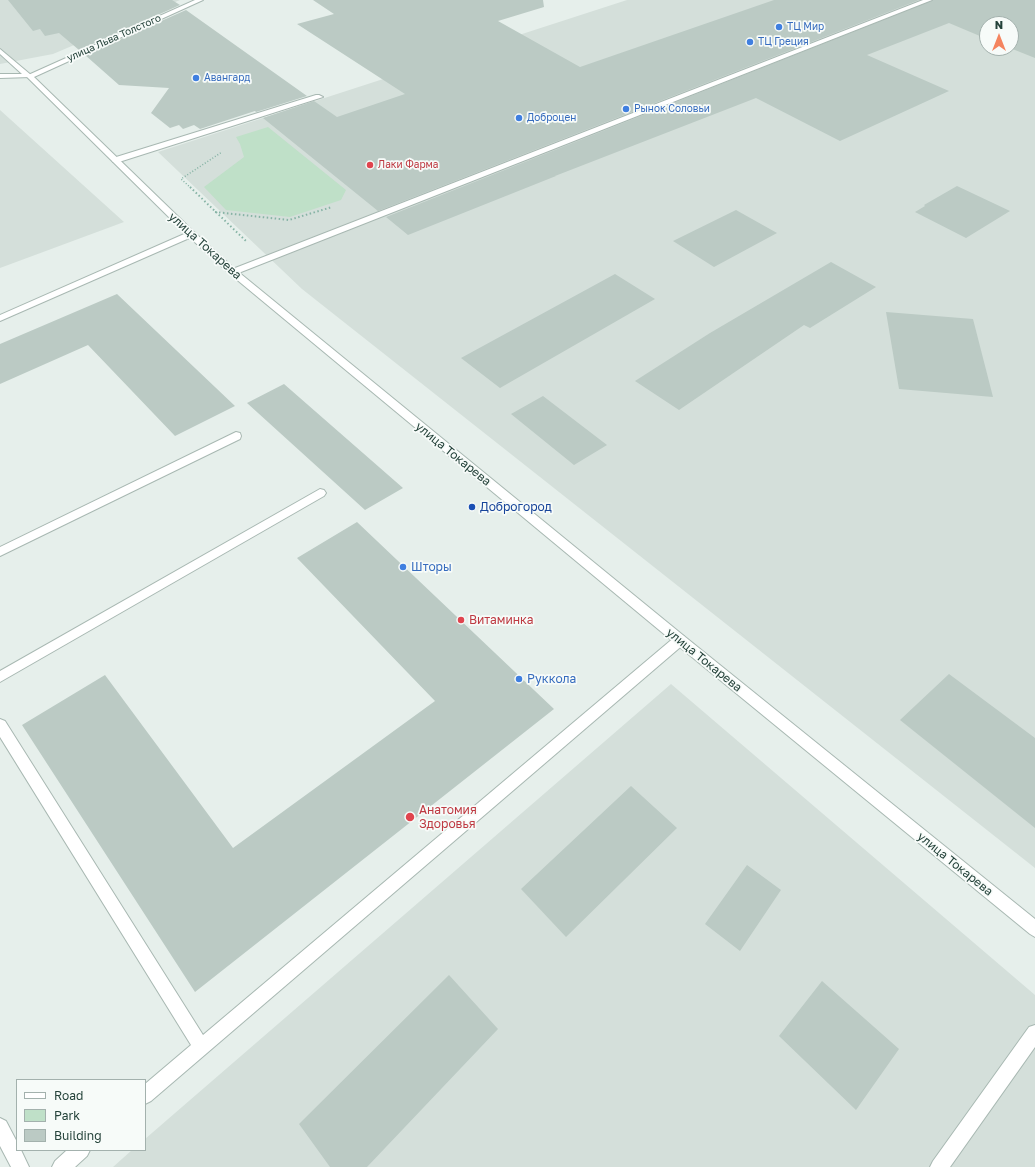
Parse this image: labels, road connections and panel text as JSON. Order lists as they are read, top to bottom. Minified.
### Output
{"streets":{"street":["улица Льва Толстого","улица Токарева"]},"crossings":[["улица Льва Толстого","улица Токарева"]],"places":["ТЦ Мир","ТЦ Греция","Авангард","Рынок Соловьи","Доброцен","Лаки Фарма","Доброгород","Шторы","Витаминка","Руккола","Анатомия Здоровья"],"legend":["Road","Park","Building"],"north":"top"}
